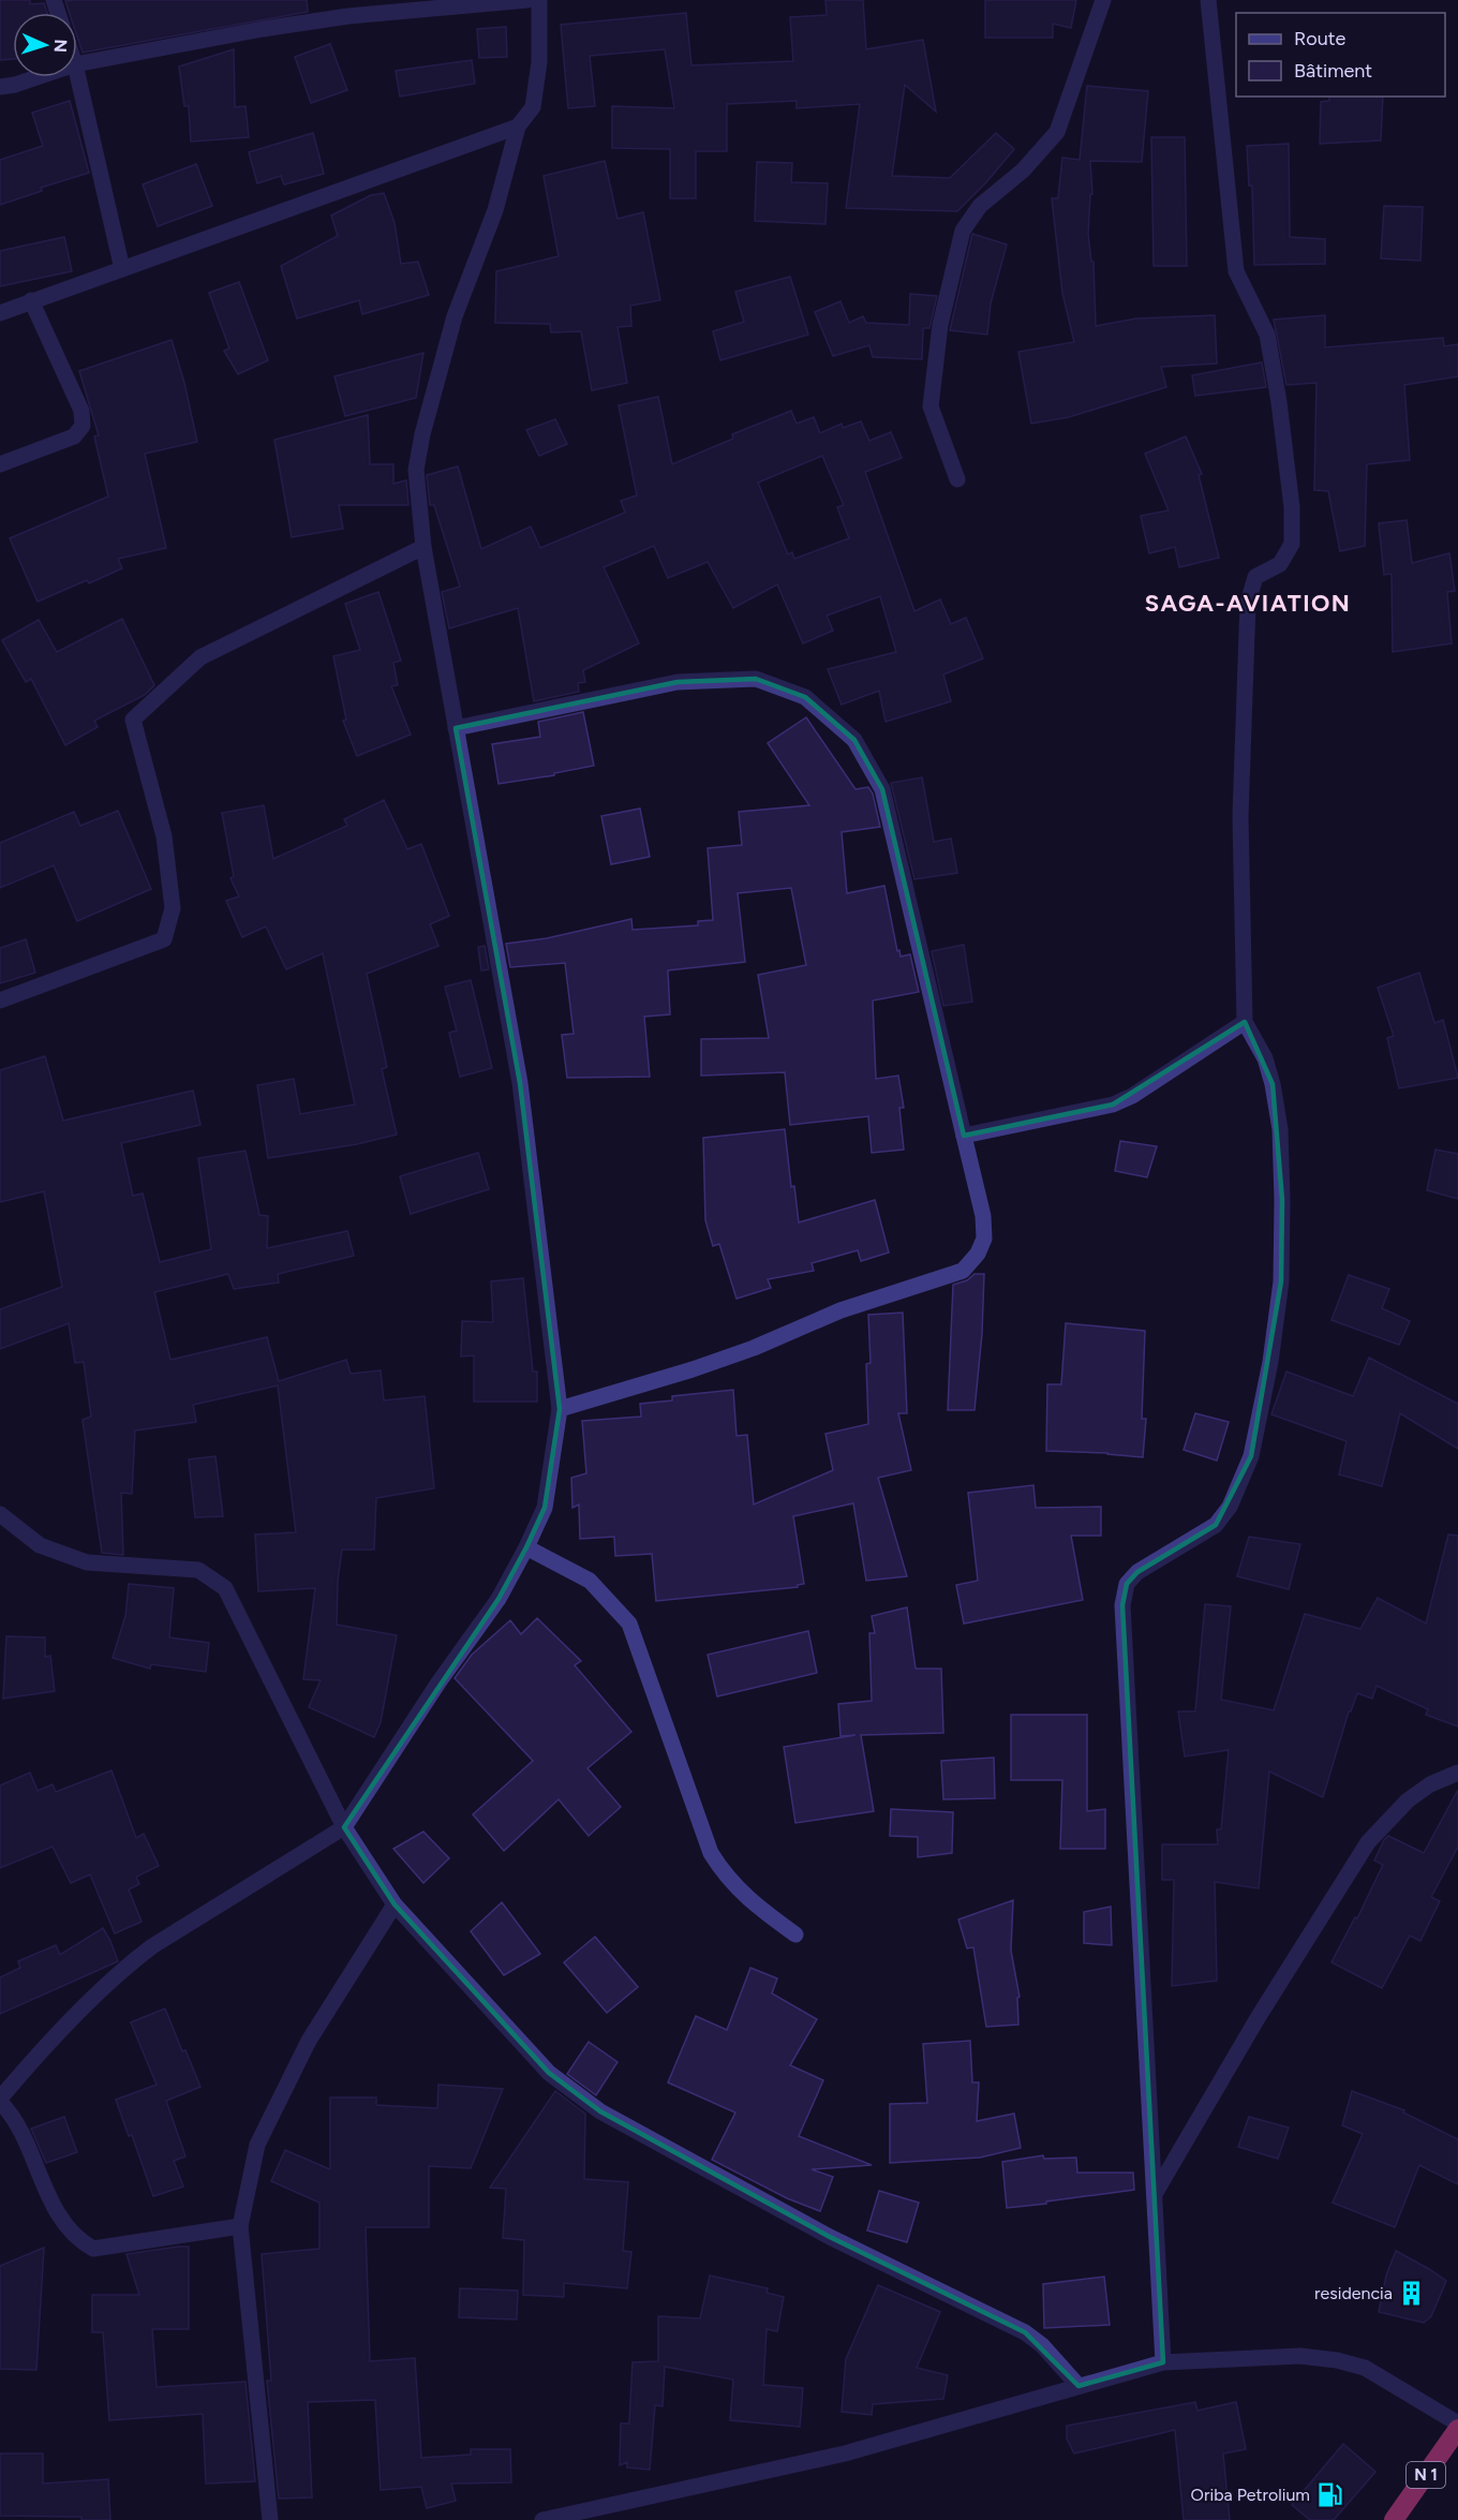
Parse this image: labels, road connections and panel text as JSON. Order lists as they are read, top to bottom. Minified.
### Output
{"streets":{"highway":["N 1"]},"districts":["SAGA-AVIATION"],"places":{"building":["residencia"],"fuel station":["Oriba Petrolium"]},"legend":["Route","Bâtiment"],"north":"right"}
